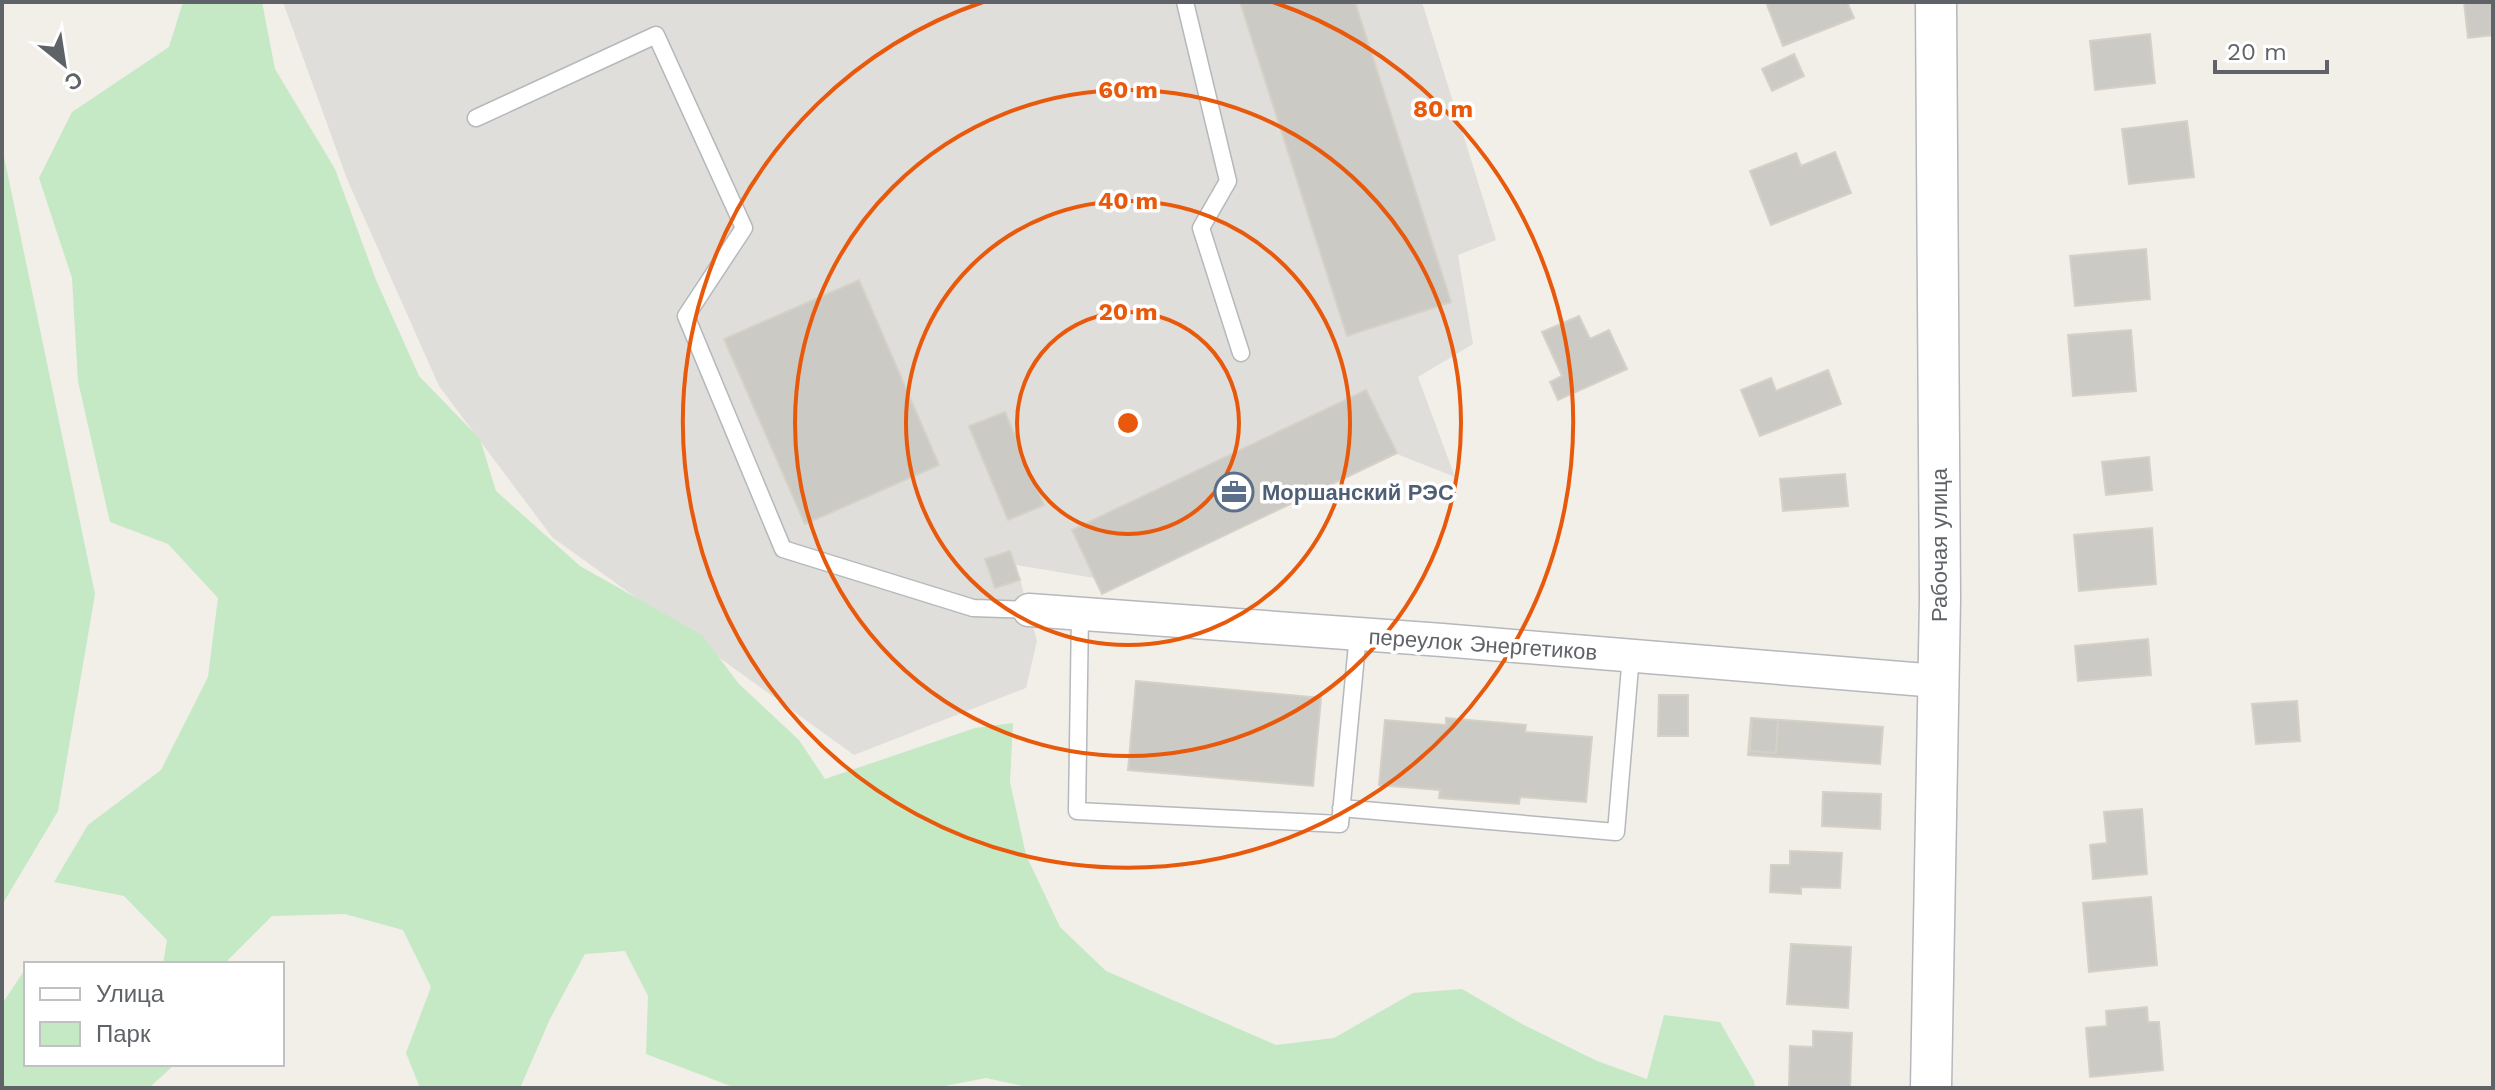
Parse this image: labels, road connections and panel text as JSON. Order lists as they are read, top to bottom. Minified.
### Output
{"streets":{"street":["Рабочая улица","переулок Энергетиков"]},"crossings":[["Рабочая улица","переулок Энергетиков"]],"places":{"office":["Моршанский РЭС"]},"legend":["Улица","Парк"],"scale_bar":"20 m","north":"bottom right","rings":["60 m","80 m","40 m","20 m"]}
